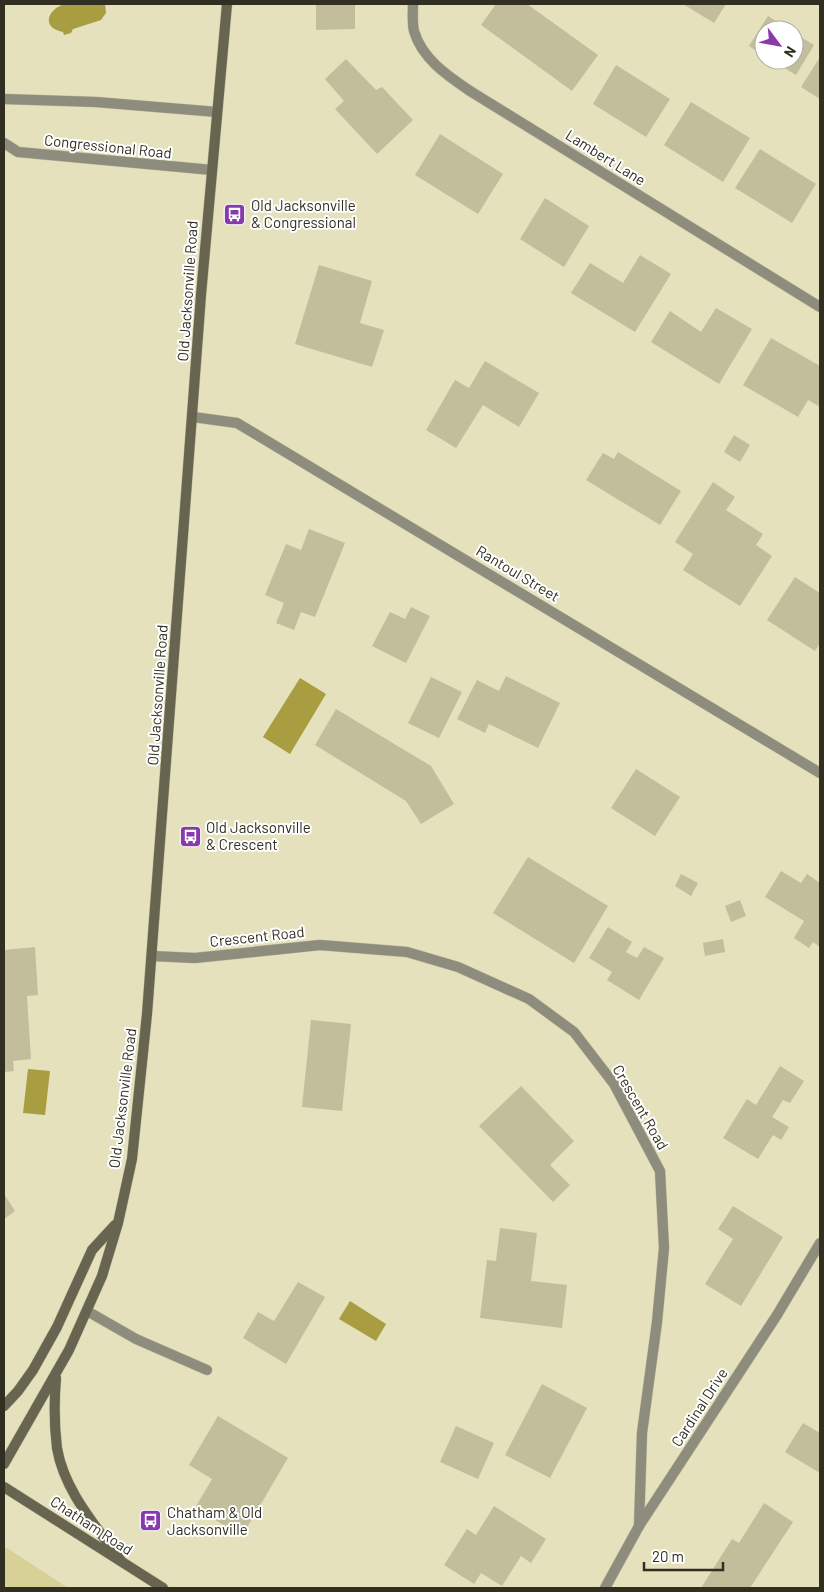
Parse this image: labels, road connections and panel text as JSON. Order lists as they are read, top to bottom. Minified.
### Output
{"streets":{"street":["Congressional Road","Lambert Lane","Old Jacksonville Road","Rantoul Street","Crescent Road","Cardinal Drive","Chatham Road"]},"crossings":[["Congressional Road","Old Jacksonville Road"],["Old Jacksonville Road","Rantoul Street"],["Old Jacksonville Road","Crescent Road"],["Crescent Road","Cardinal Drive"]],"places":{"bus stop":["Old Jacksonville & Congressional","Old Jacksonville & Crescent","Chatham & Old Jacksonville"]},"scale_bar":"20 m","north":"bottom right"}
